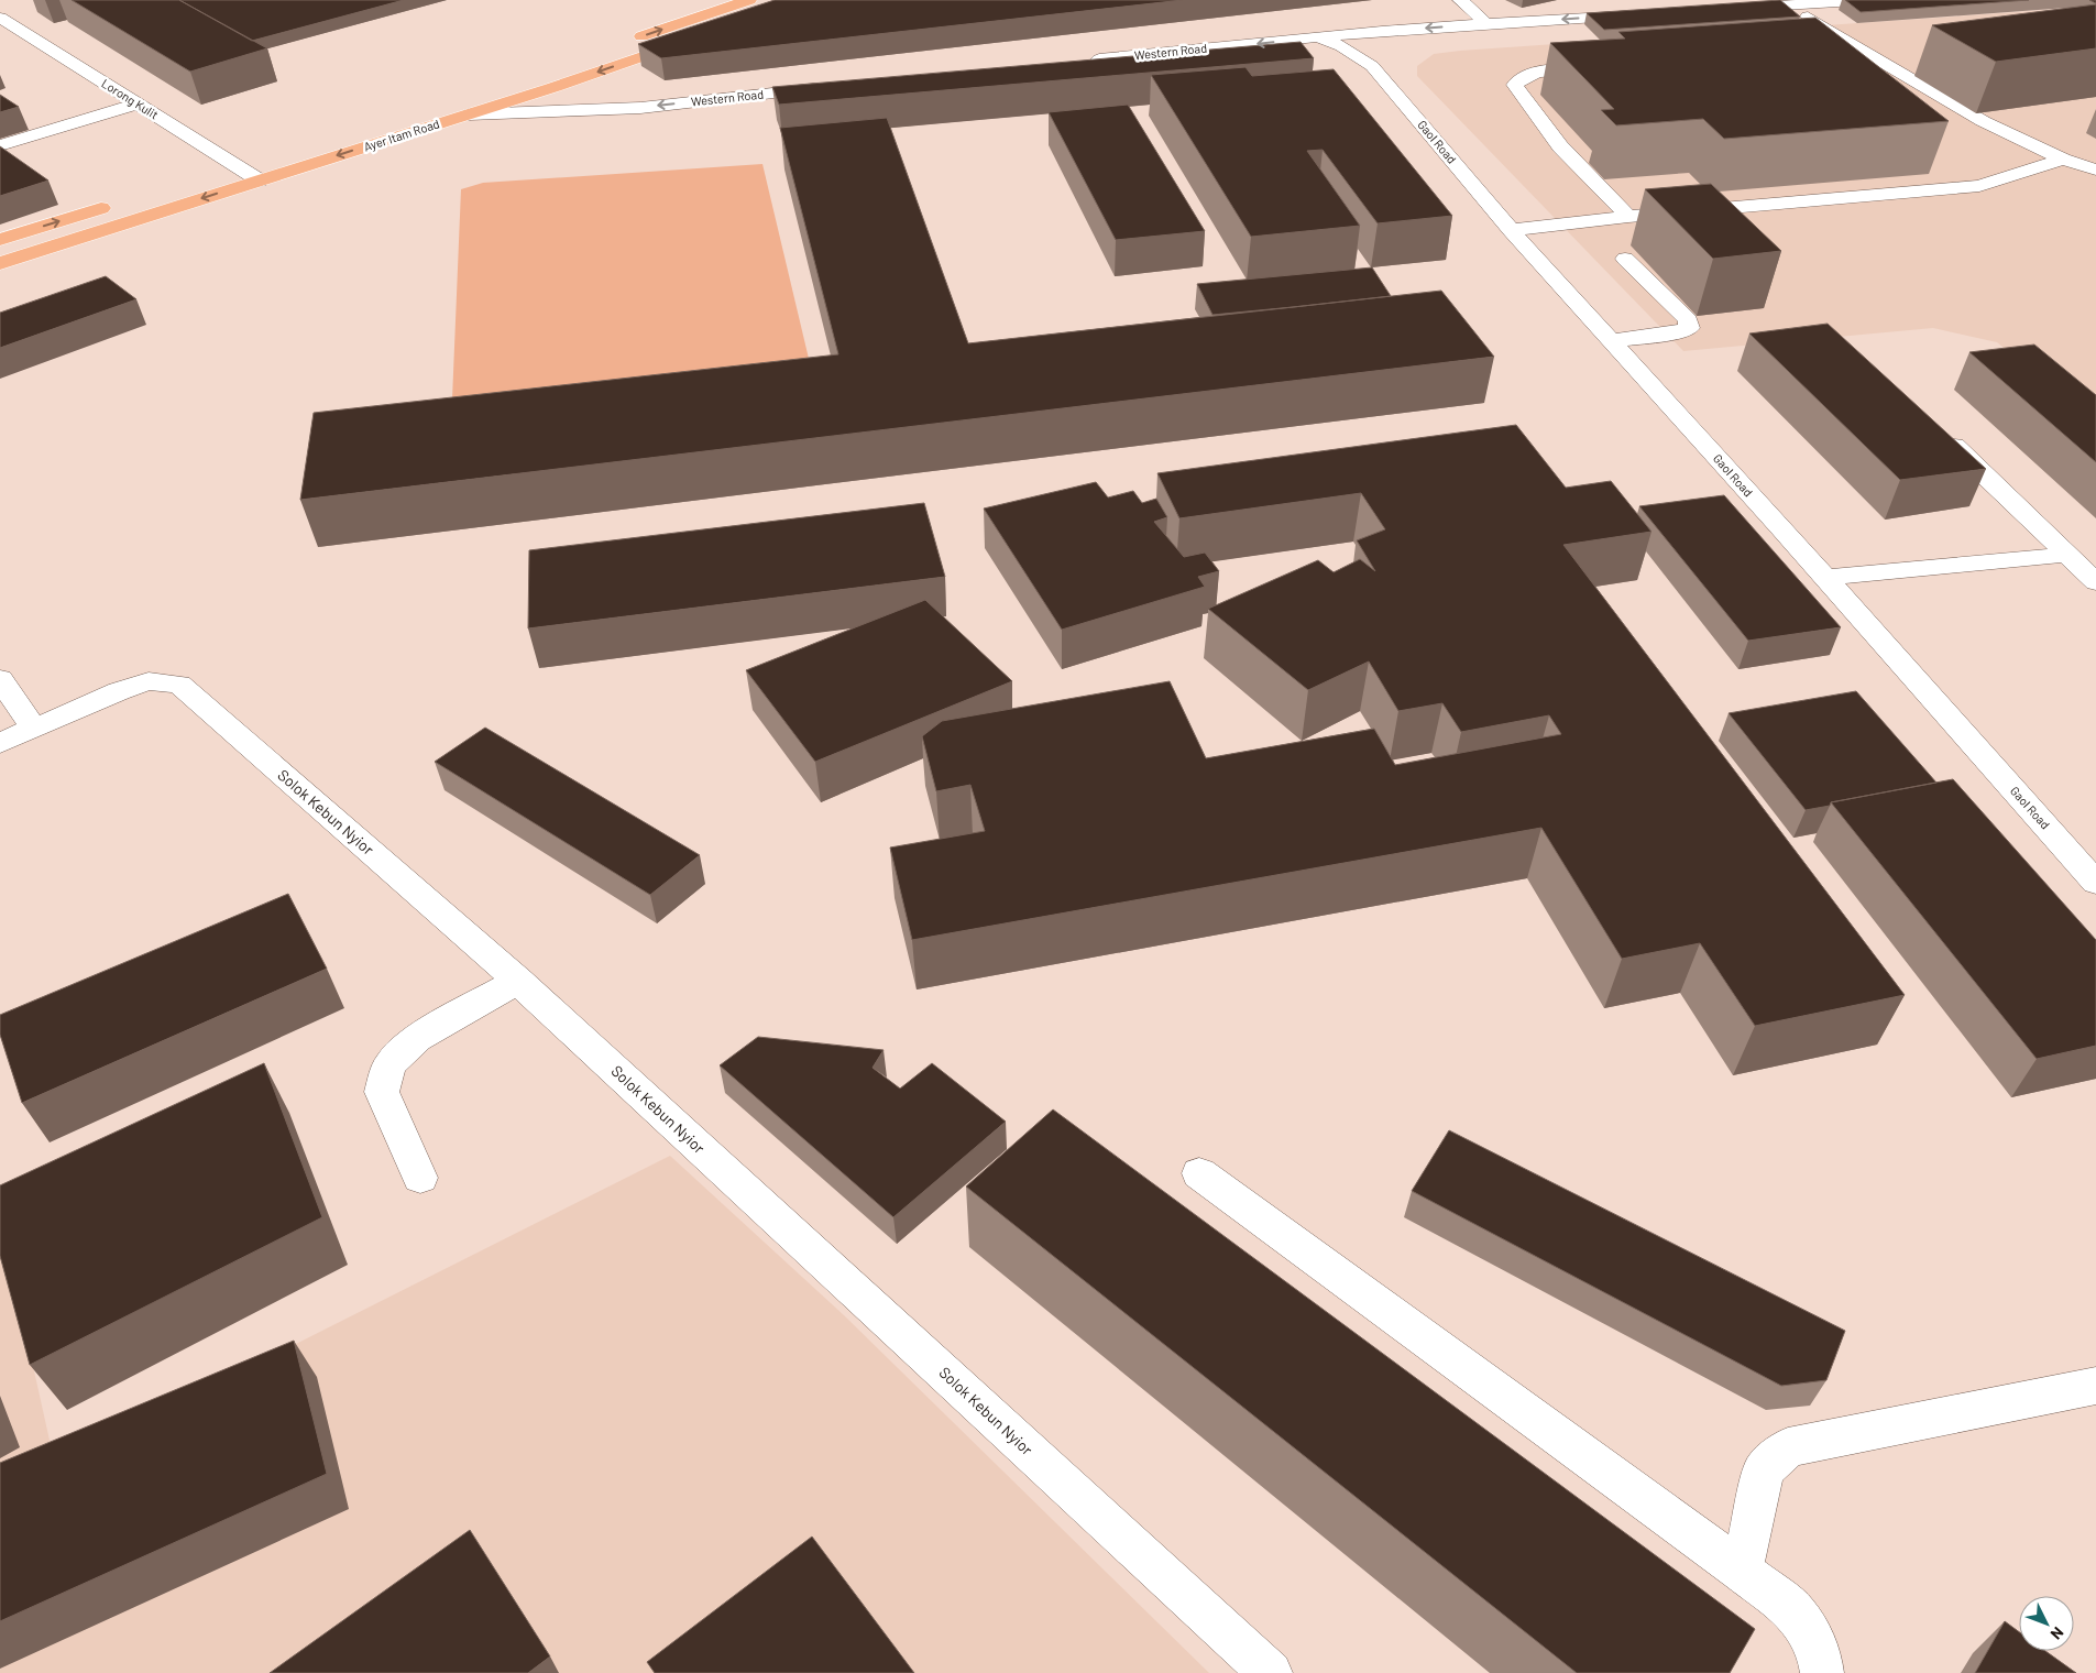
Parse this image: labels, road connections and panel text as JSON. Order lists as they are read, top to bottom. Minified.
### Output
{"streets":{"main road":["Ayer Itam Road"],"street":["Western Road","Lorong Kulit","Gaol Road","Solok Kebun Nyior"]},"crossings":[["Western Road","Ayer Itam Road"],["Western Road","Gaol Road"],["Lorong Kulit","Ayer Itam Road"]],"one_way":["Western Road"],"north":"bottom right"}
